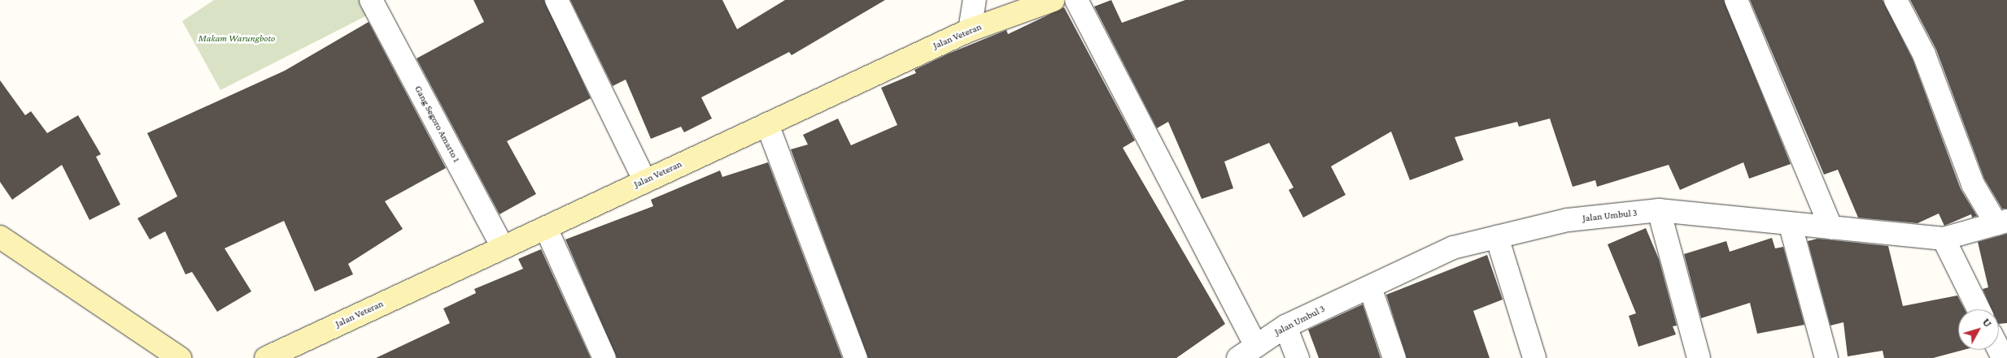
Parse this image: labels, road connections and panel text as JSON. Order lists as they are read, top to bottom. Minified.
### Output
{"streets":{"main road":["Jalan Veteran"],"street":["Gang Segoro Amarto 1","Jalan Umbul 3"]},"crossings":[["Jalan Veteran","Gang Segoro Amarto 1"]],"parks":["Makam Warungboto"],"north":"top right"}
